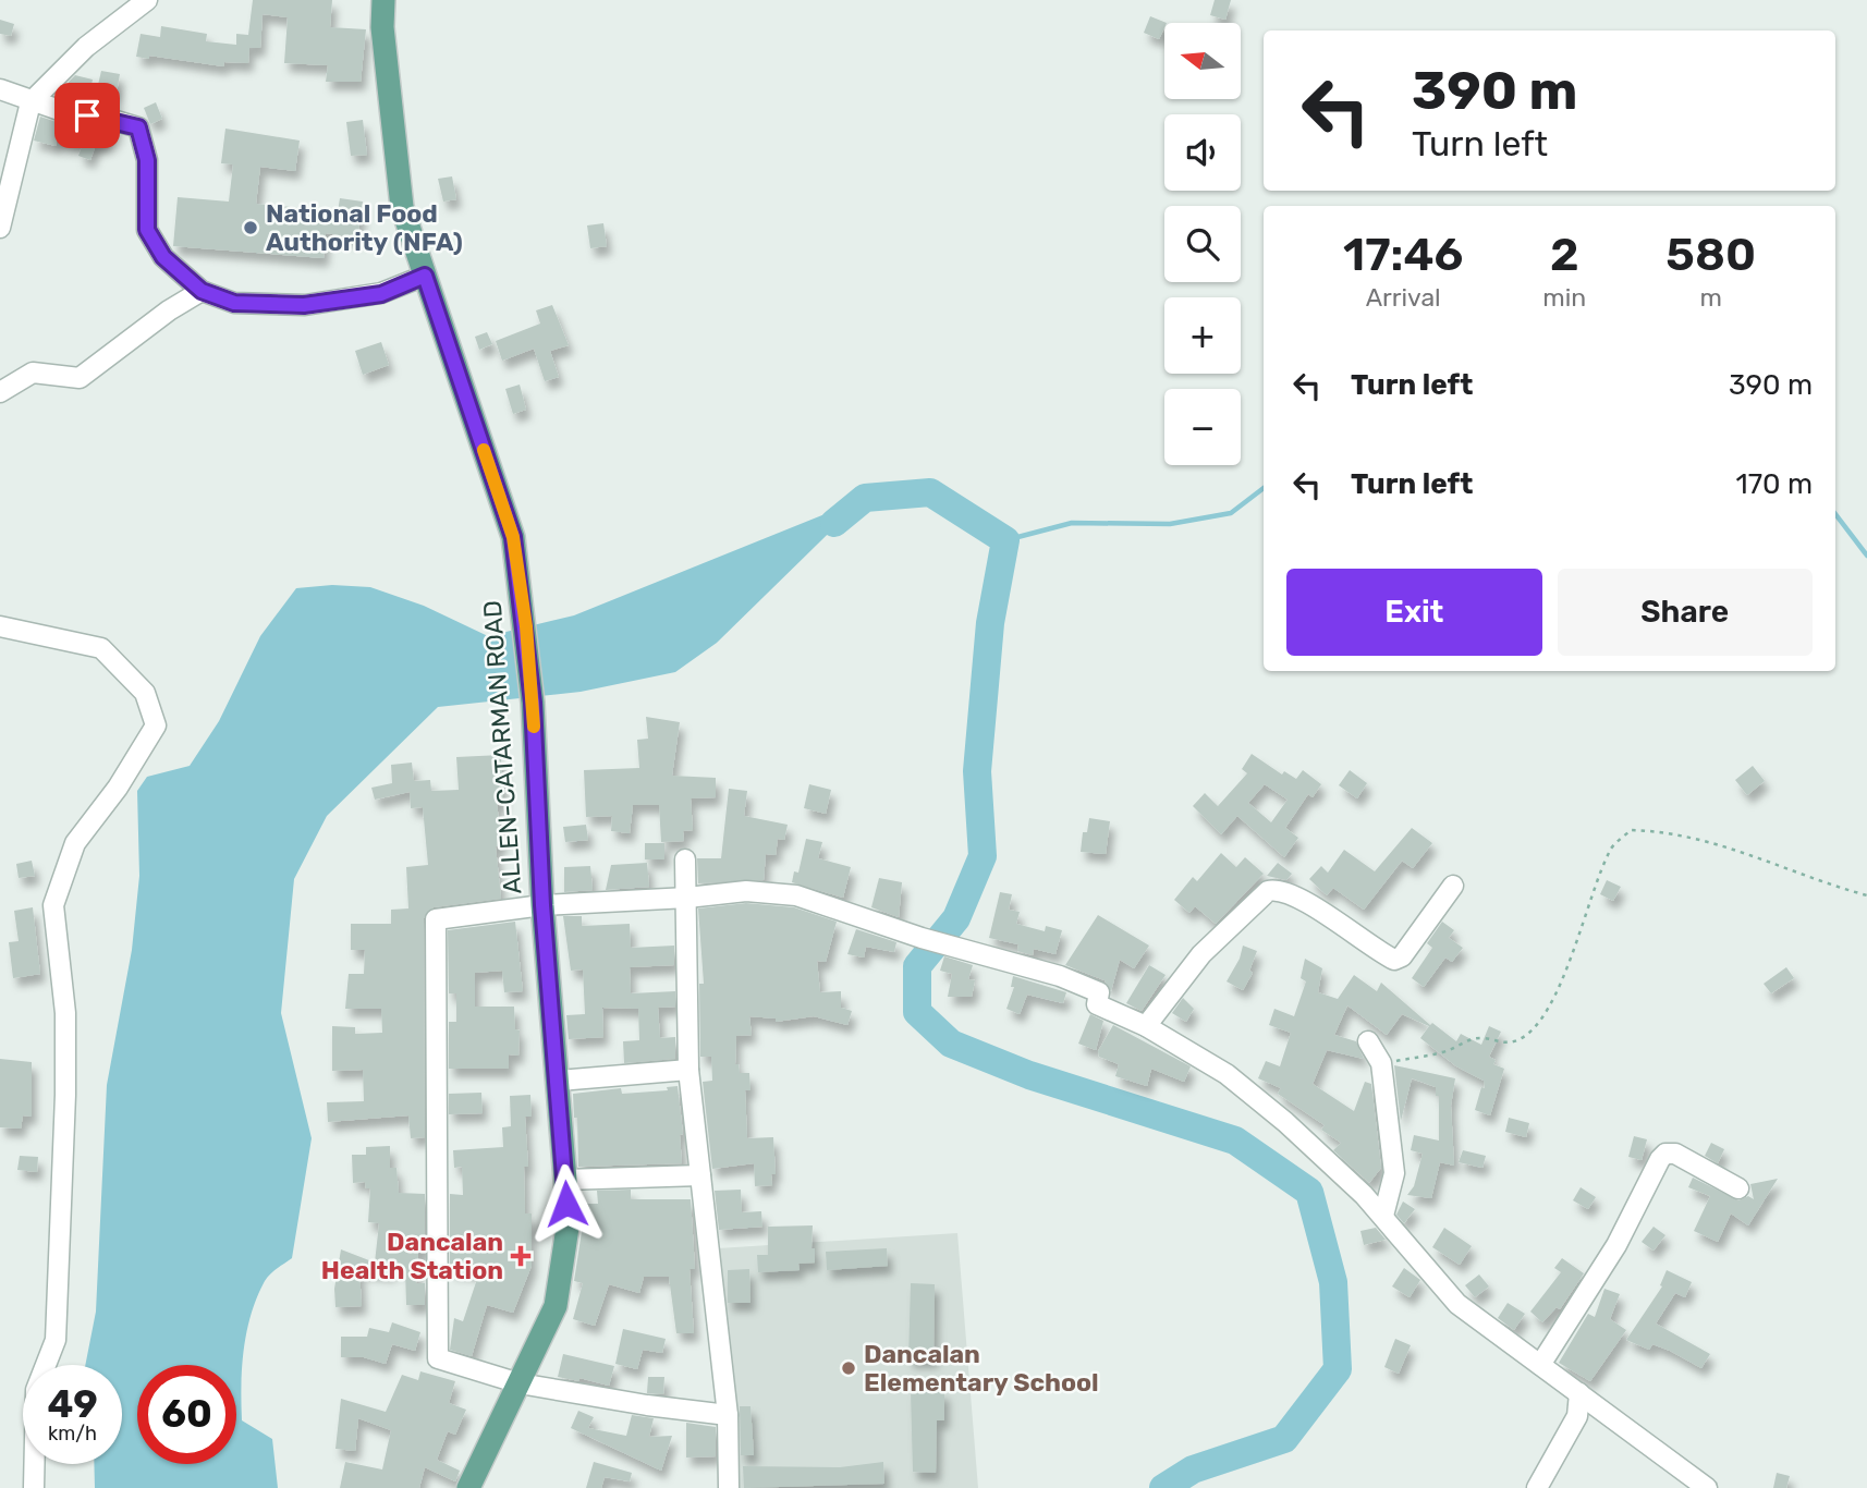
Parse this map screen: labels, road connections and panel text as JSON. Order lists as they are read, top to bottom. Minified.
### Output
{"streets":{"main road":["ALLEN-CATARMAN ROAD"]},"places":{"other":["National Food Authority (NFA)","Dancalan Elementary School"],"health":["Dancalan Health Station"]},"north":"left","page":{"map_buttons":["+","−"],"turn":["390 m","Turn left"],"eta":["17:46","Arrival","2","min","580","m"],"list":[{"name":"Turn left","value":"390 m"},{"name":"Turn left","value":"170 m"}],"buttons":["Exit","Share"],"speed":"49 km/h","limit":"60"}}
